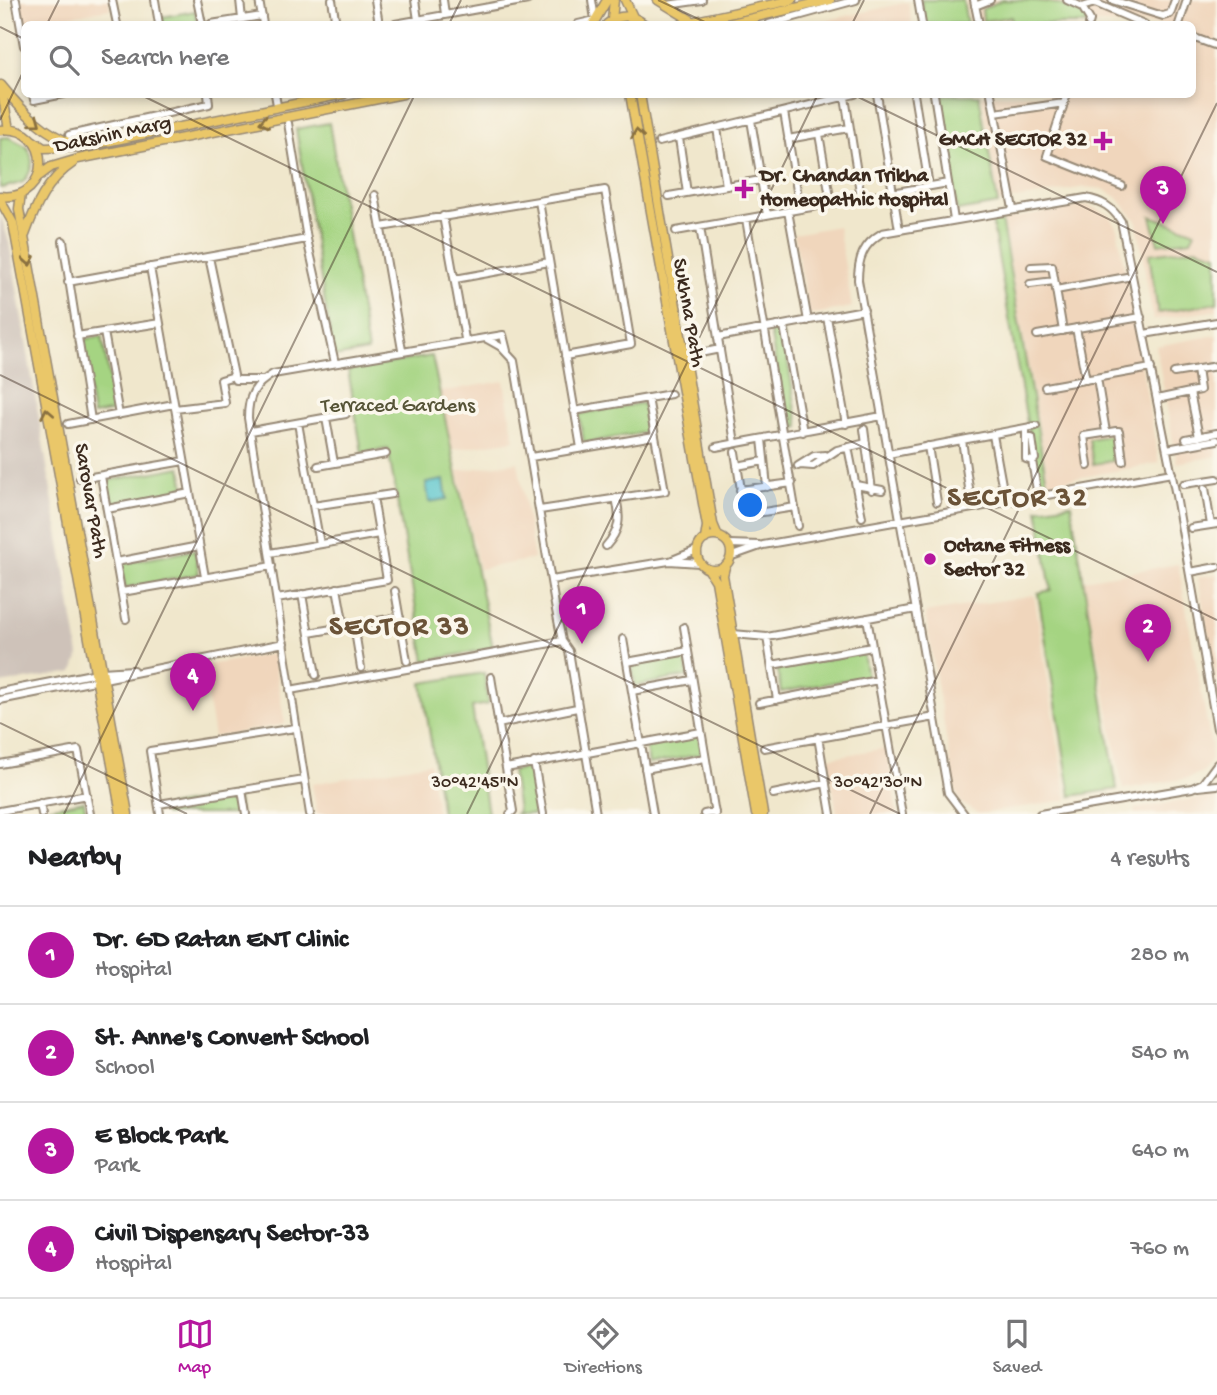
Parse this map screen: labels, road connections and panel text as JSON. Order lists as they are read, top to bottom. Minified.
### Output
{"streets":{"main road":["Dakshin Marg","Sukhna Path","Sarovar Path"]},"districts":["SECTOR 32","SECTOR 33"],"parks":["Terraced Gardens"],"places":{"health":["GMCH SECTOR 32","Dr. Chandan Trikha Homeopathic Hospital"],"other":["Octane Fitness Sector 32"]},"page":{"search":"Search here","pins":["3","1","2","4"],"heading":["Nearby","4 results"],"list":[{"mark":"1","name":"Dr. GD Ratan ENT Clinic","note":"Hospital","value":"280 m"},{"mark":"2","name":"St. Anne's Convent School","note":"School","value":"540 m"},{"mark":"3","name":"E Block Park","note":"Park","value":"640 m"},{"mark":"4","name":"Civil Dispensary Sector-33","note":"Hospital","value":"760 m"}],"nav":["Map","Directions","Saved"]},"coordinates":["30°42'45\"N","30°42'30\"N"]}
